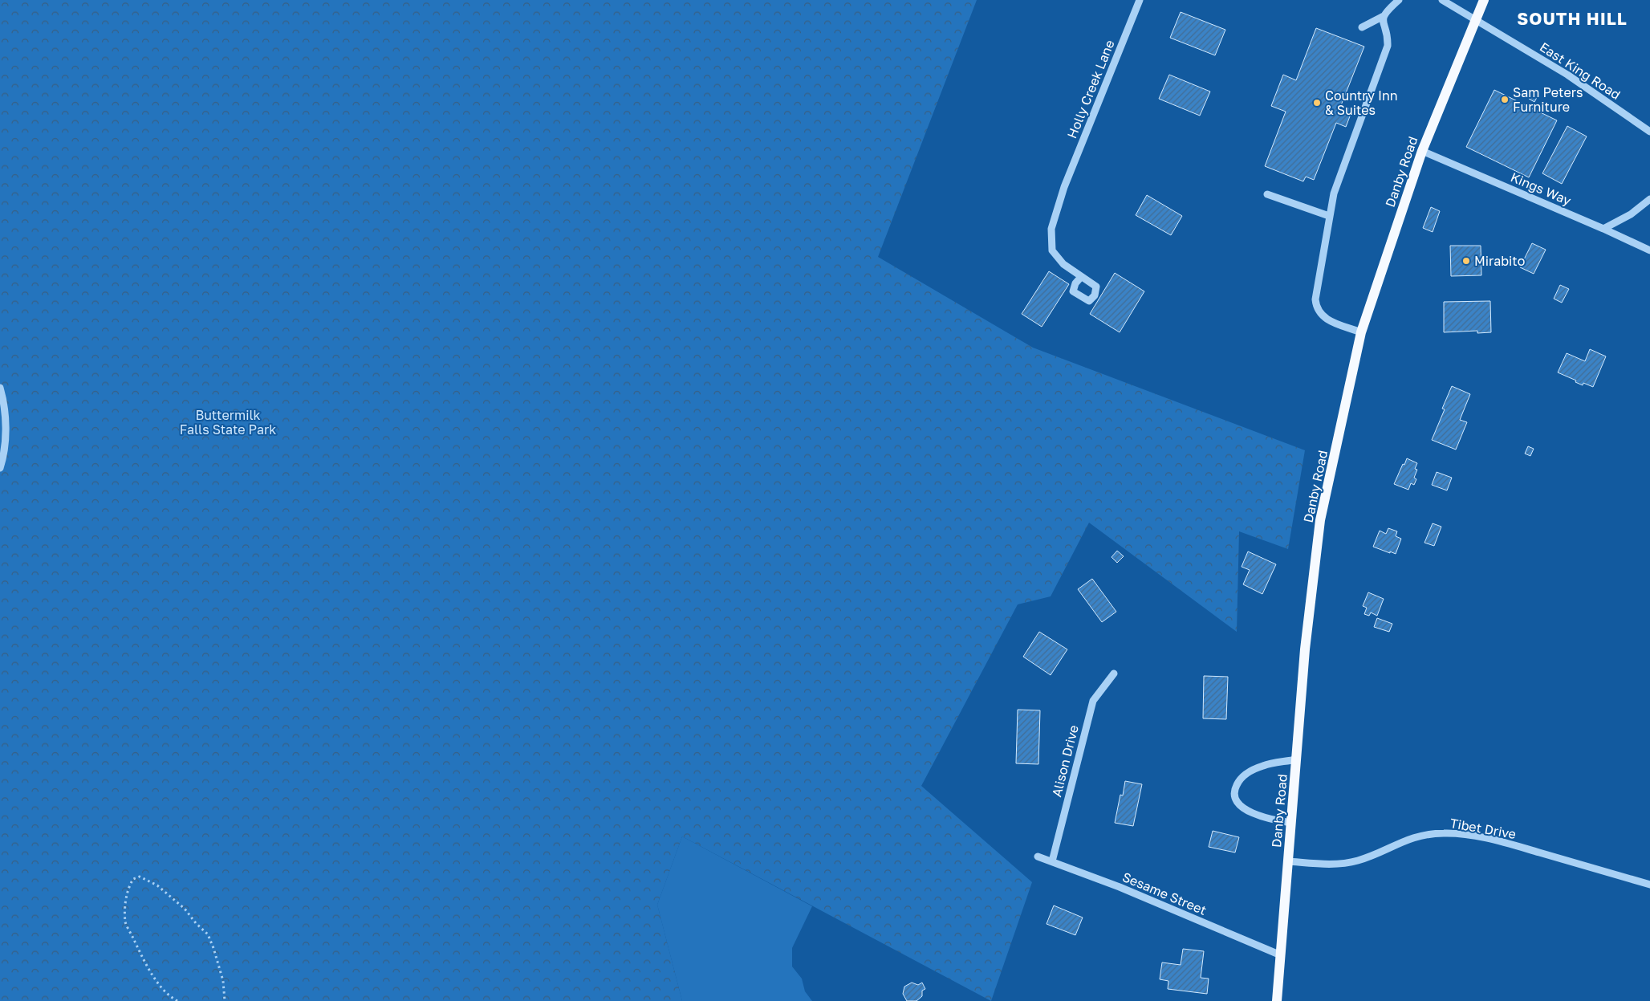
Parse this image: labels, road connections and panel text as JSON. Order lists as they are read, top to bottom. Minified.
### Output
{"streets":{"main road":["Danby Road"],"street":["East King Road","Holly Creek Lane","Kings Way","Alison Drive","Tibet Drive","Sesame Street"]},"crossings":[["East King Road","Danby Road"],["Danby Road","Kings Way"],["Danby Road","Tibet Drive"],["Danby Road","Sesame Street"],["Alison Drive","Sesame Street"]],"districts":["SOUTH HILL"],"parks":["Buttermilk Falls State Park"],"places":["Sam Peters Furniture","Country Inn & Suites","Mirabito"]}
